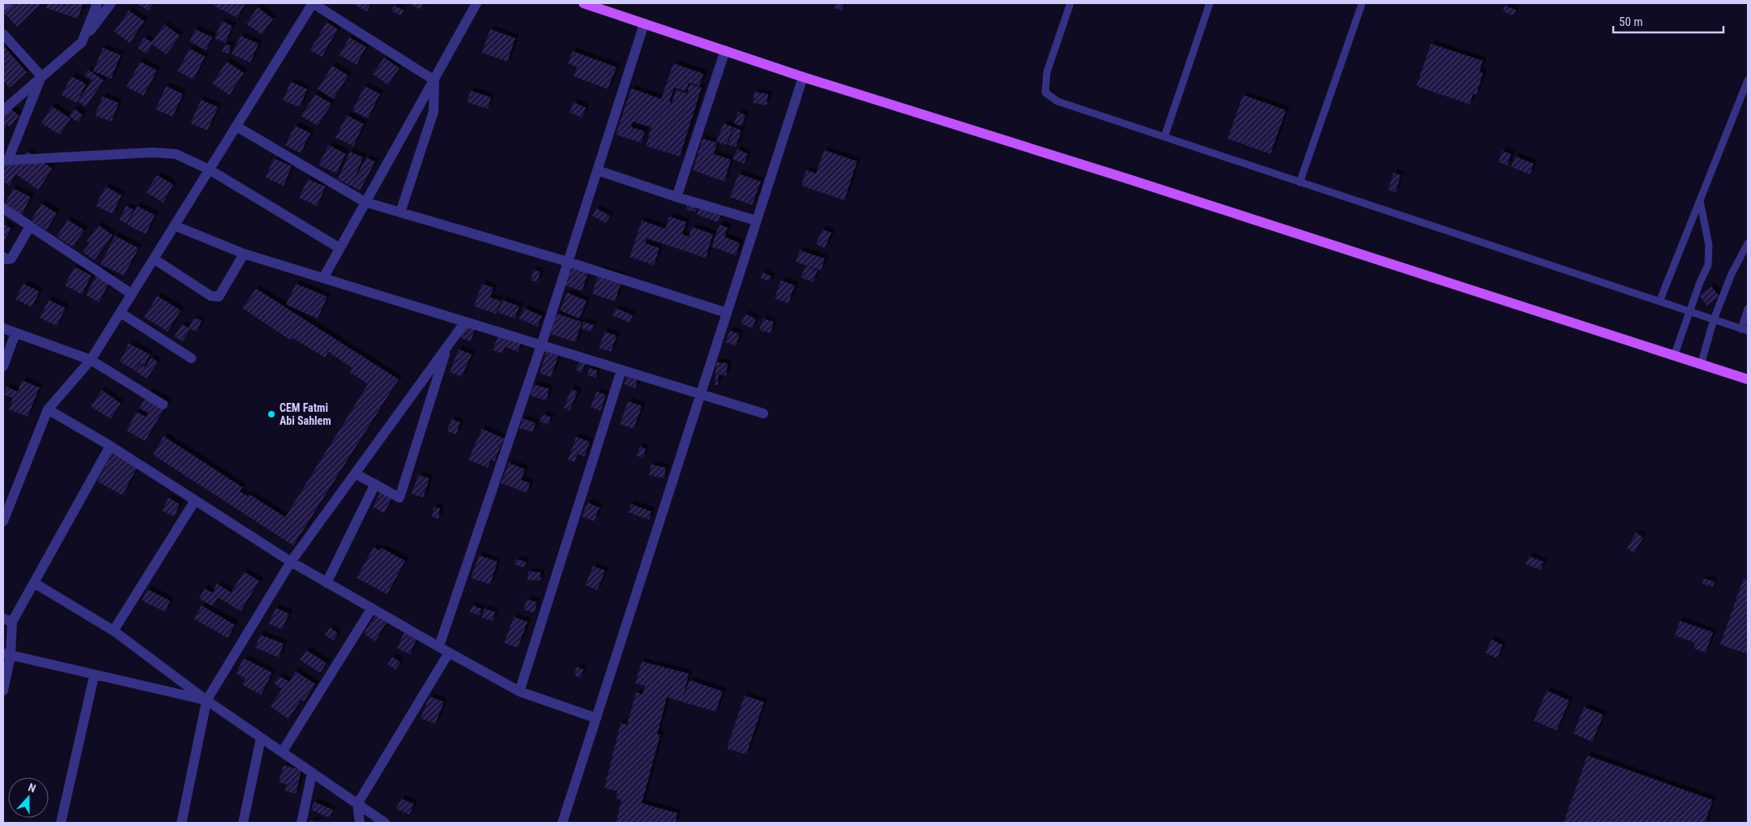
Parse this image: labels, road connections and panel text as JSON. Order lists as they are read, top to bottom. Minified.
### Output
{"places":["CEM Fatmi Abi Sahlem"],"scale_bar":"50 m","north":"top"}
